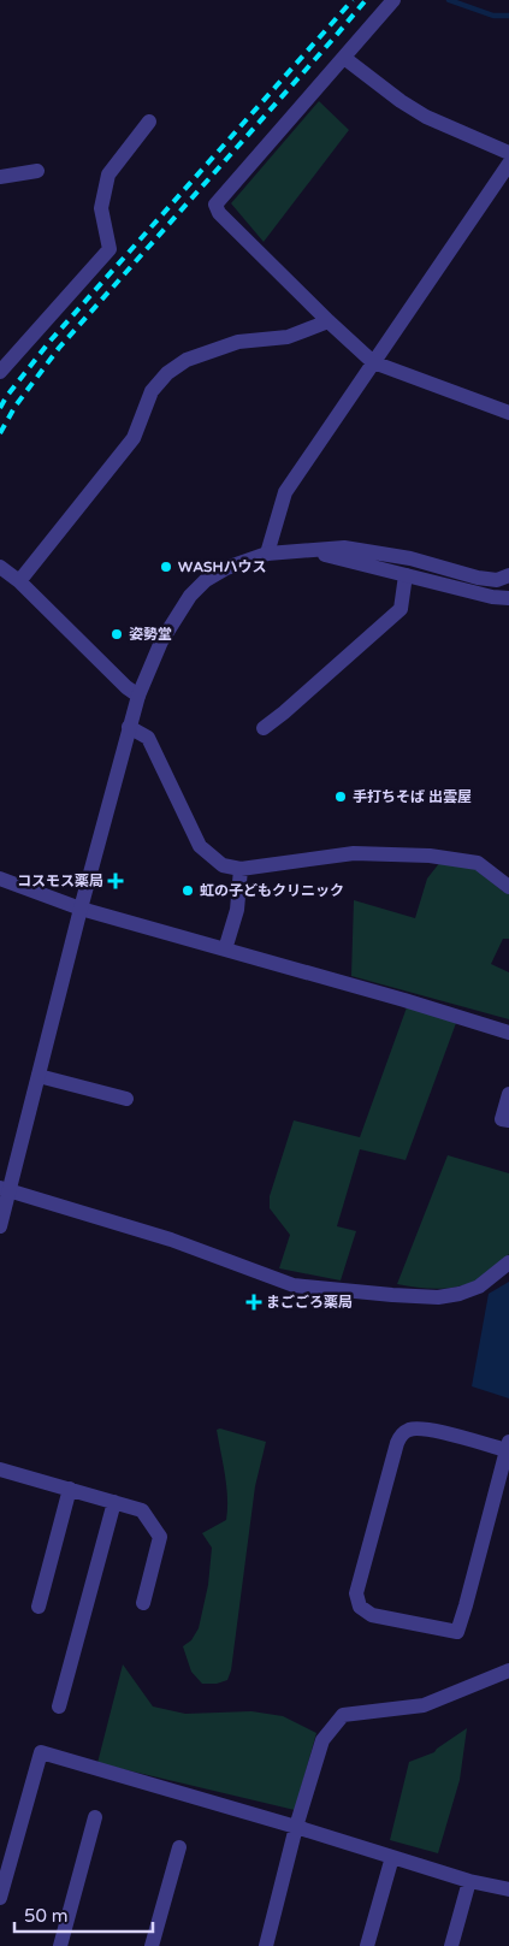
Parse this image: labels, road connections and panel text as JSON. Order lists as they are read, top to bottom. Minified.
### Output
{"places":{"other":["WASHハウス","姿勢堂","手打ちそば 出雲屋","虹の子どもクリニック"],"health":["コスモス薬局","まごごろ薬局"]},"scale_bar":"50 m"}
